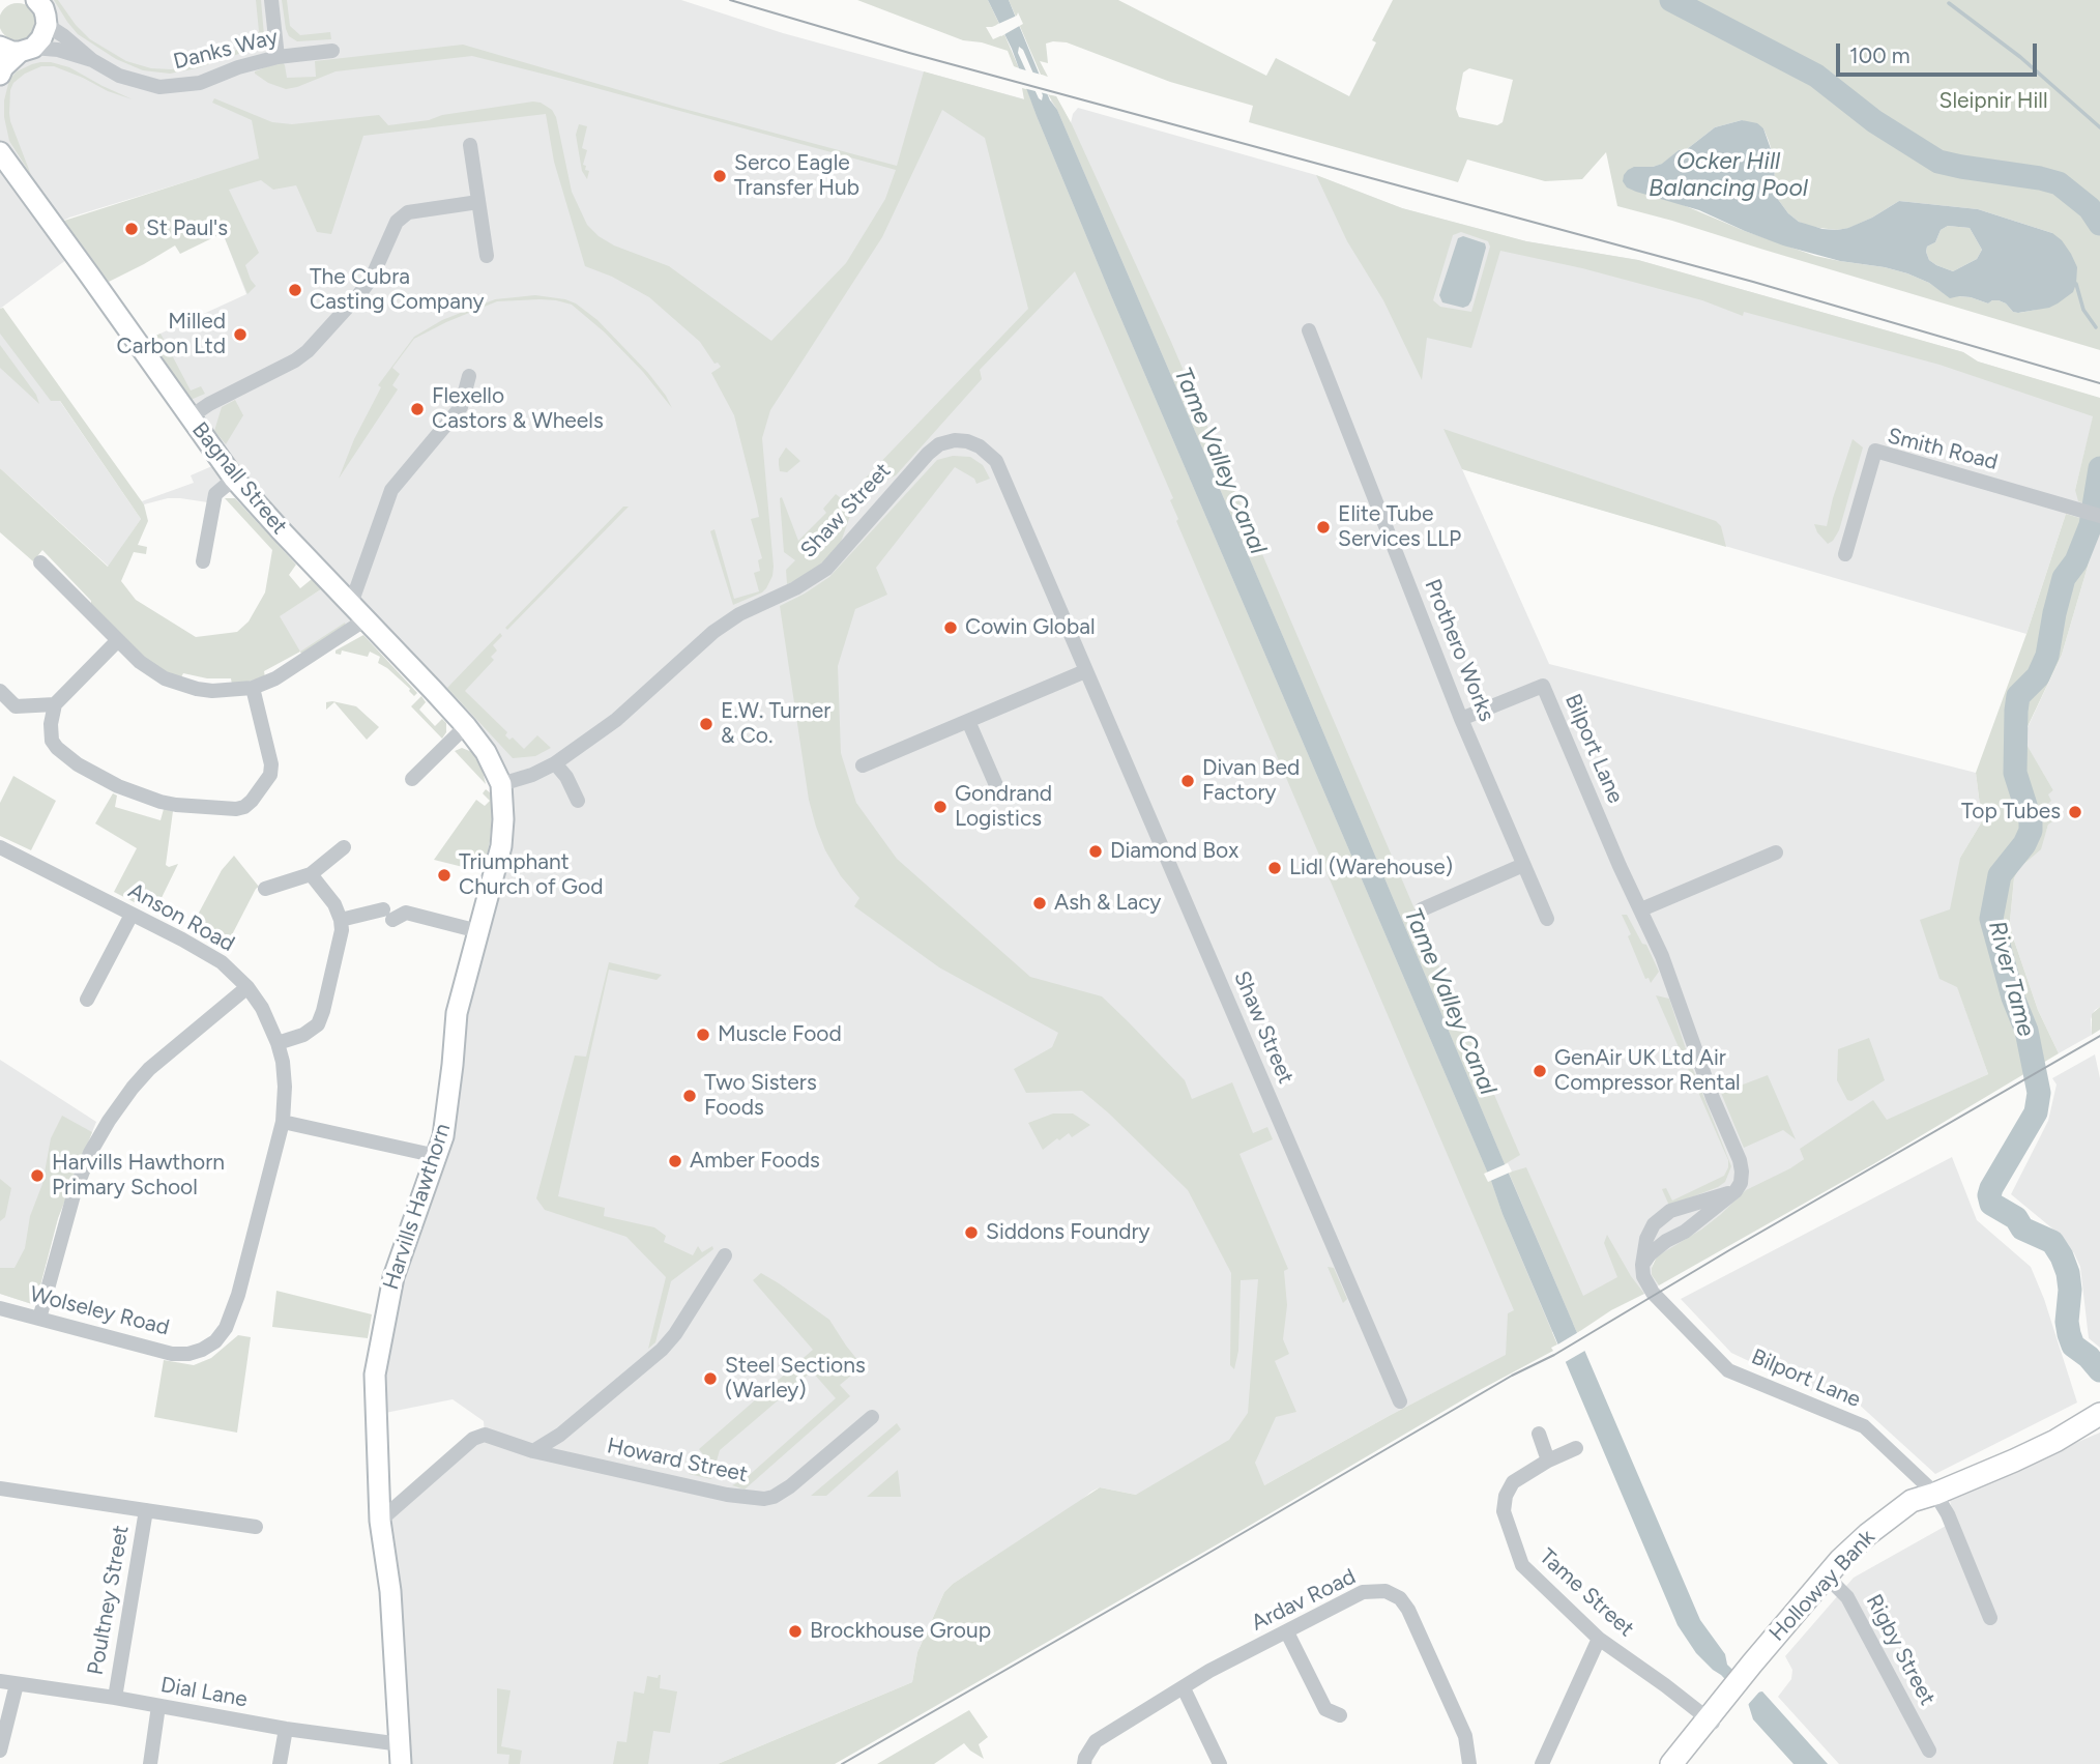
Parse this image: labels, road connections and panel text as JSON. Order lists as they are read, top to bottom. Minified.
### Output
{"streets":{"main road":["Holloway Bank"],"street":["Danks Way","Smith Road","Bagnall Street","Shaw Street","Prothero Works","Bilport Lane","Anson Road","Harvills Hawthorn","Wolseley Road","Howard Street","Tame Street","Poultney Street","Ardav Road","Rigby Street","Dial Lane"]},"crossings":[["Bagnall Street","Shaw Street"],["Bagnall Street","Harvills Hawthorn"],["Shaw Street","Harvills Hawthorn"],["Prothero Works","Bilport Lane"],["Bilport Lane","Holloway Bank"],["Anson Road","Wolseley Road"],["Harvills Hawthorn","Howard Street"],["Harvills Hawthorn","Dial Lane"],["Holloway Bank","Tame Street"],["Holloway Bank","Rigby Street"],["Poultney Street","Dial Lane"]],"water":["Ocker Hill Balancing Pool","Tame Valley Canal","River Tame"],"parks":["Sleipnir Hill"],"places":["Serco Eagle Transfer Hub","St Paul's","The Cubra Casting Company","Milled Carbon Ltd","Flexello Castors & Wheels","Elite Tube Services LLP","Cowin Global","E.W. Turner & Co.","Divan Bed Factory","Gondrand Logistics","Top Tubes","Diamond Box","Lidl (Warehouse)","Triumphant Church of God","Ash & Lacy","Muscle Food","GenAir UK Ltd Air Compressor Rental","Two Sisters Foods","Amber Foods","Harvills Hawthorn Primary School","Siddons Foundry","Steel Sections (Warley)","Brockhouse Group"],"scale_bar":"100 m"}
